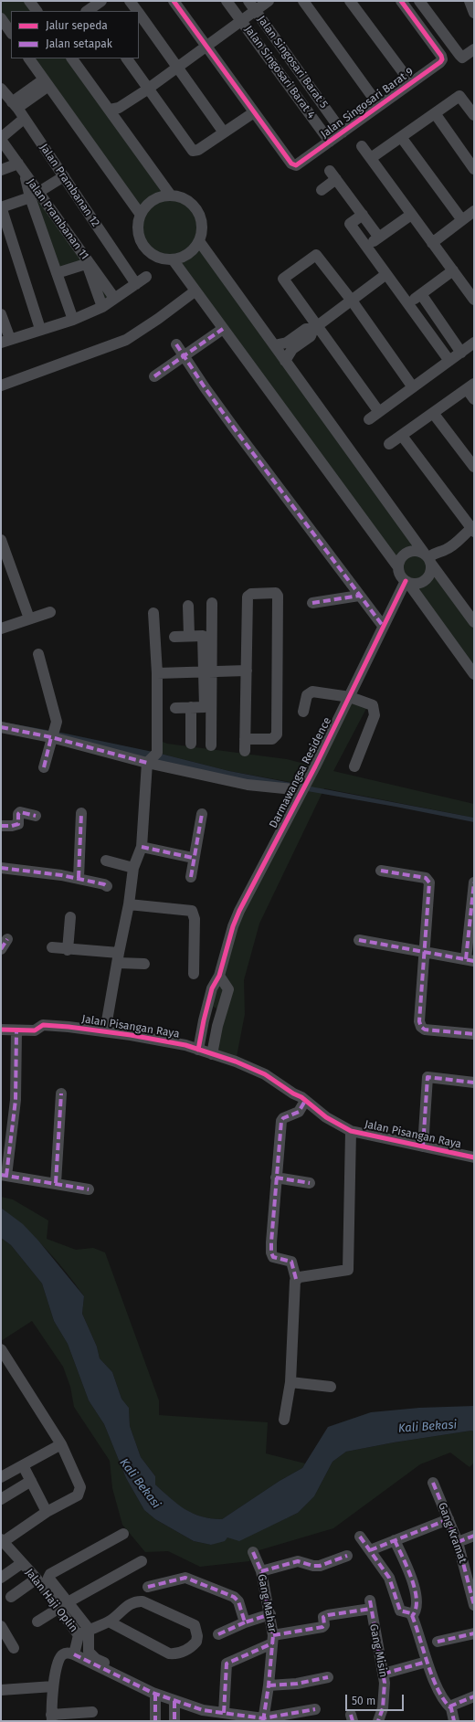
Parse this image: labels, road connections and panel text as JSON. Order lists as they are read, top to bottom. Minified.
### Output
{"streets":{"street":["Jalan Singosari Barat 5","Jalan Singosari Barat 4","Jalan Singosari Barat 9","Jalan Prambanan 12","Jalan Prambanan 11","Darmawangsa Residence","Jalan Pisangan Raya","Gang Kramat","Jalan Haji Oplin","Gang Mahar","Gang Misin"]},"crossings":[["Jalan Singosari Barat 5","Jalan Singosari Barat 9"],["Jalan Singosari Barat 4","Jalan Singosari Barat 9"],["Darmawangsa Residence","Jalan Pisangan Raya"],["Gang Mahar","Gang Misin"]],"water":["Kali Bekasi"],"legend":["Jalur sepeda","Jalan setapak"],"scale_bar":"50 m"}
